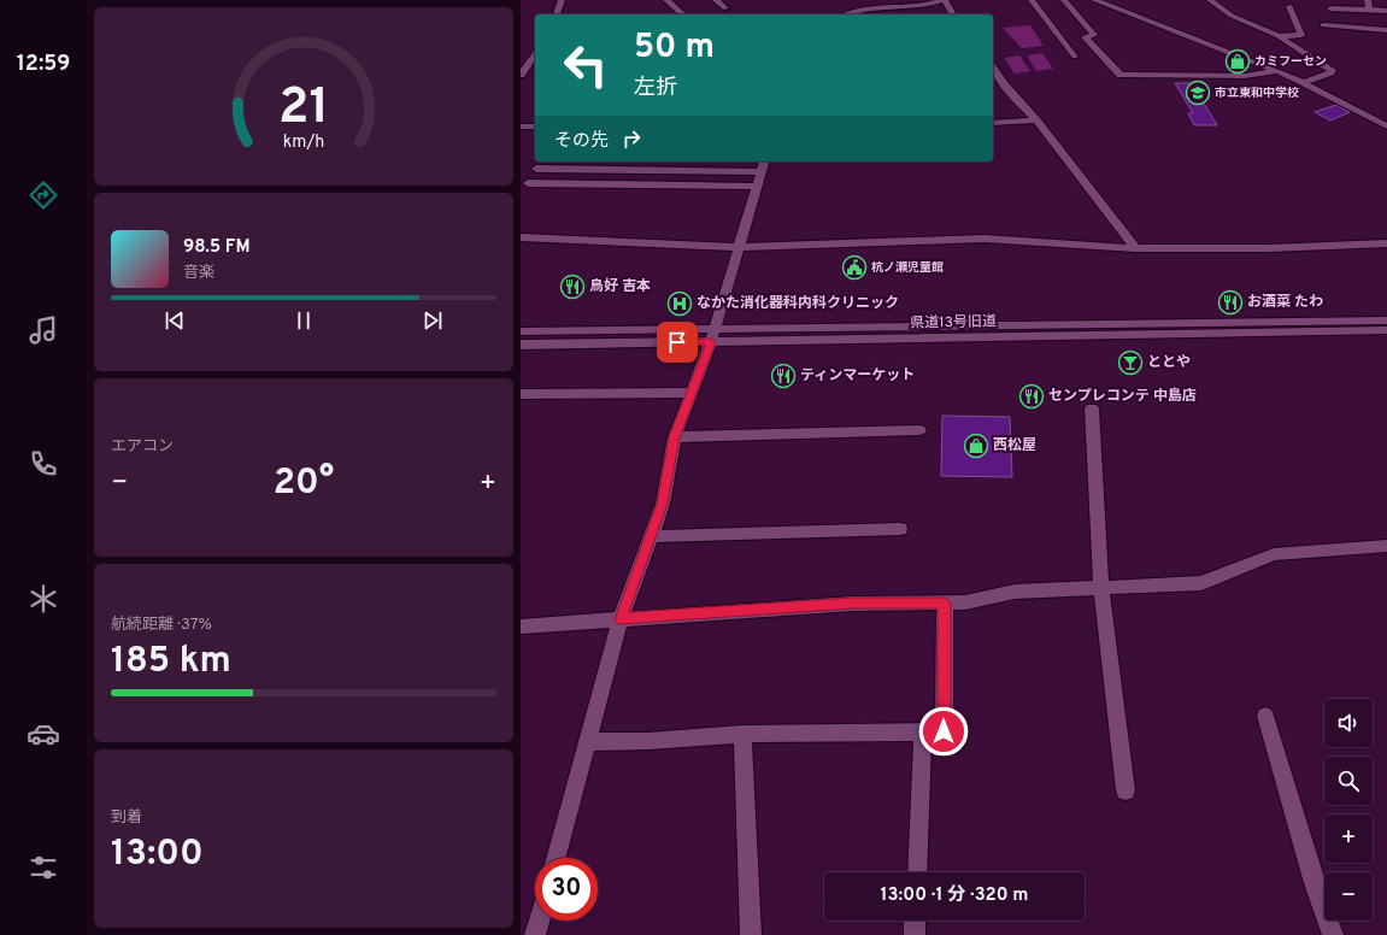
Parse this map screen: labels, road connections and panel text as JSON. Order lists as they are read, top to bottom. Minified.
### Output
{"streets":{"street":["県道13号旧道"]},"places":{"shop":["カミフーセン","西松屋"],"school or university":["市立東和中学校"],"public building":["杭ノ瀬児童館"],"restaurant":["鳥好 吉本","お酒菜 たわ","ティンマーケット","センプレコンテ 中島店"],"hospital":["なかた消化器科内科クリニック"],"bar":["ととや"]},"page":{"tabs":"12:59","turn":["50 m","左折"],"then":"その先","song":["98.5 FM","音楽"],"tile":["エアコン",["航続距離 · 37%","185 km"],["到着","13:00"]],"heat":["−","20°","+"],"map_buttons":["+","−"],"limit":"30","trip":"13:00 · 1 分 · 320 m","gauge":["21","km/h"]}}
